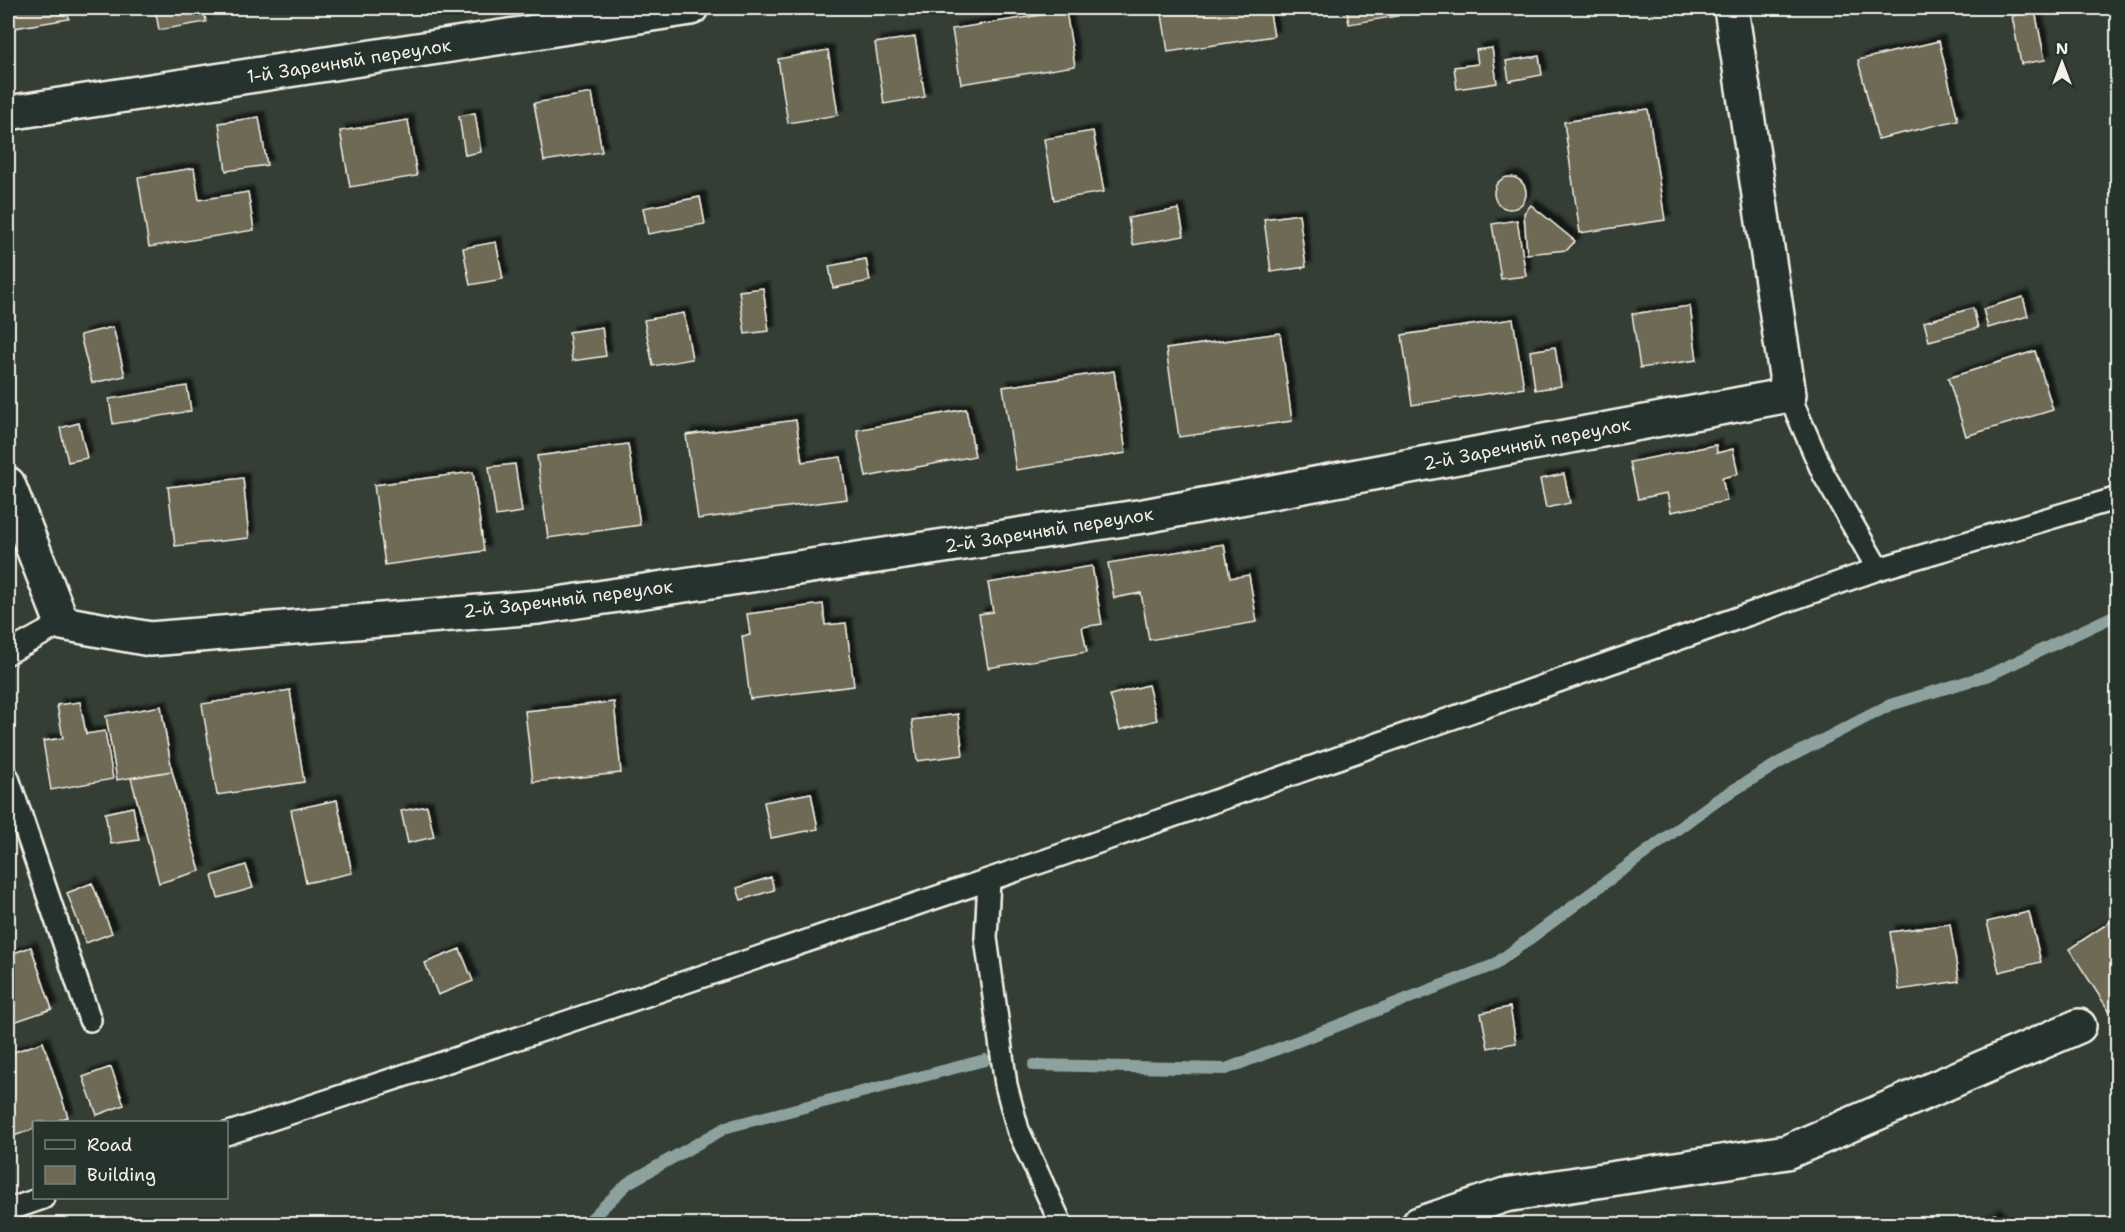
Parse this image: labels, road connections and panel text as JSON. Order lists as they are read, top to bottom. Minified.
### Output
{"streets":{"street":["1-й Заречный переулок","2-й Заречный переулок"]},"legend":["Road","Building"],"north":"top"}
